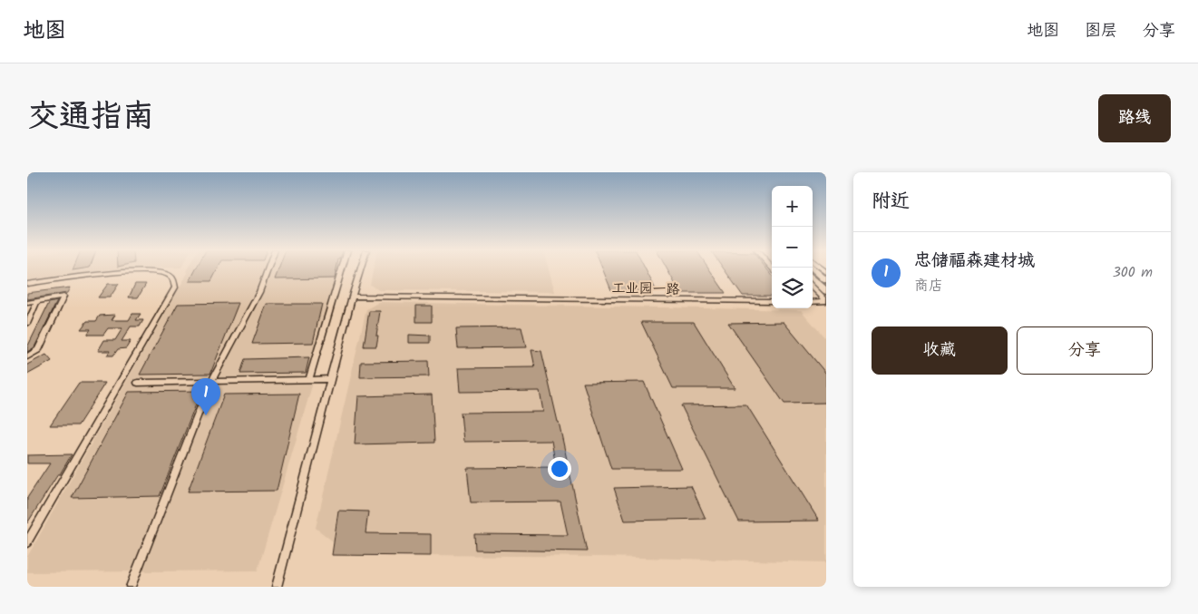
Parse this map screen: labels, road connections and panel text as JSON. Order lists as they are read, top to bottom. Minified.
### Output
{"streets":{"street":["工业园一路"]},"page":{"header":"地图","nav":["地图","图层","分享"],"title":"交通指南","buttons":["路线",["收藏","分享"]],"heading":"附近","map_buttons":["+","−"],"list":[{"mark":"1","name":"忠储福森建材城","note":"商店","value":"300 m"}],"pins":"1"}}
